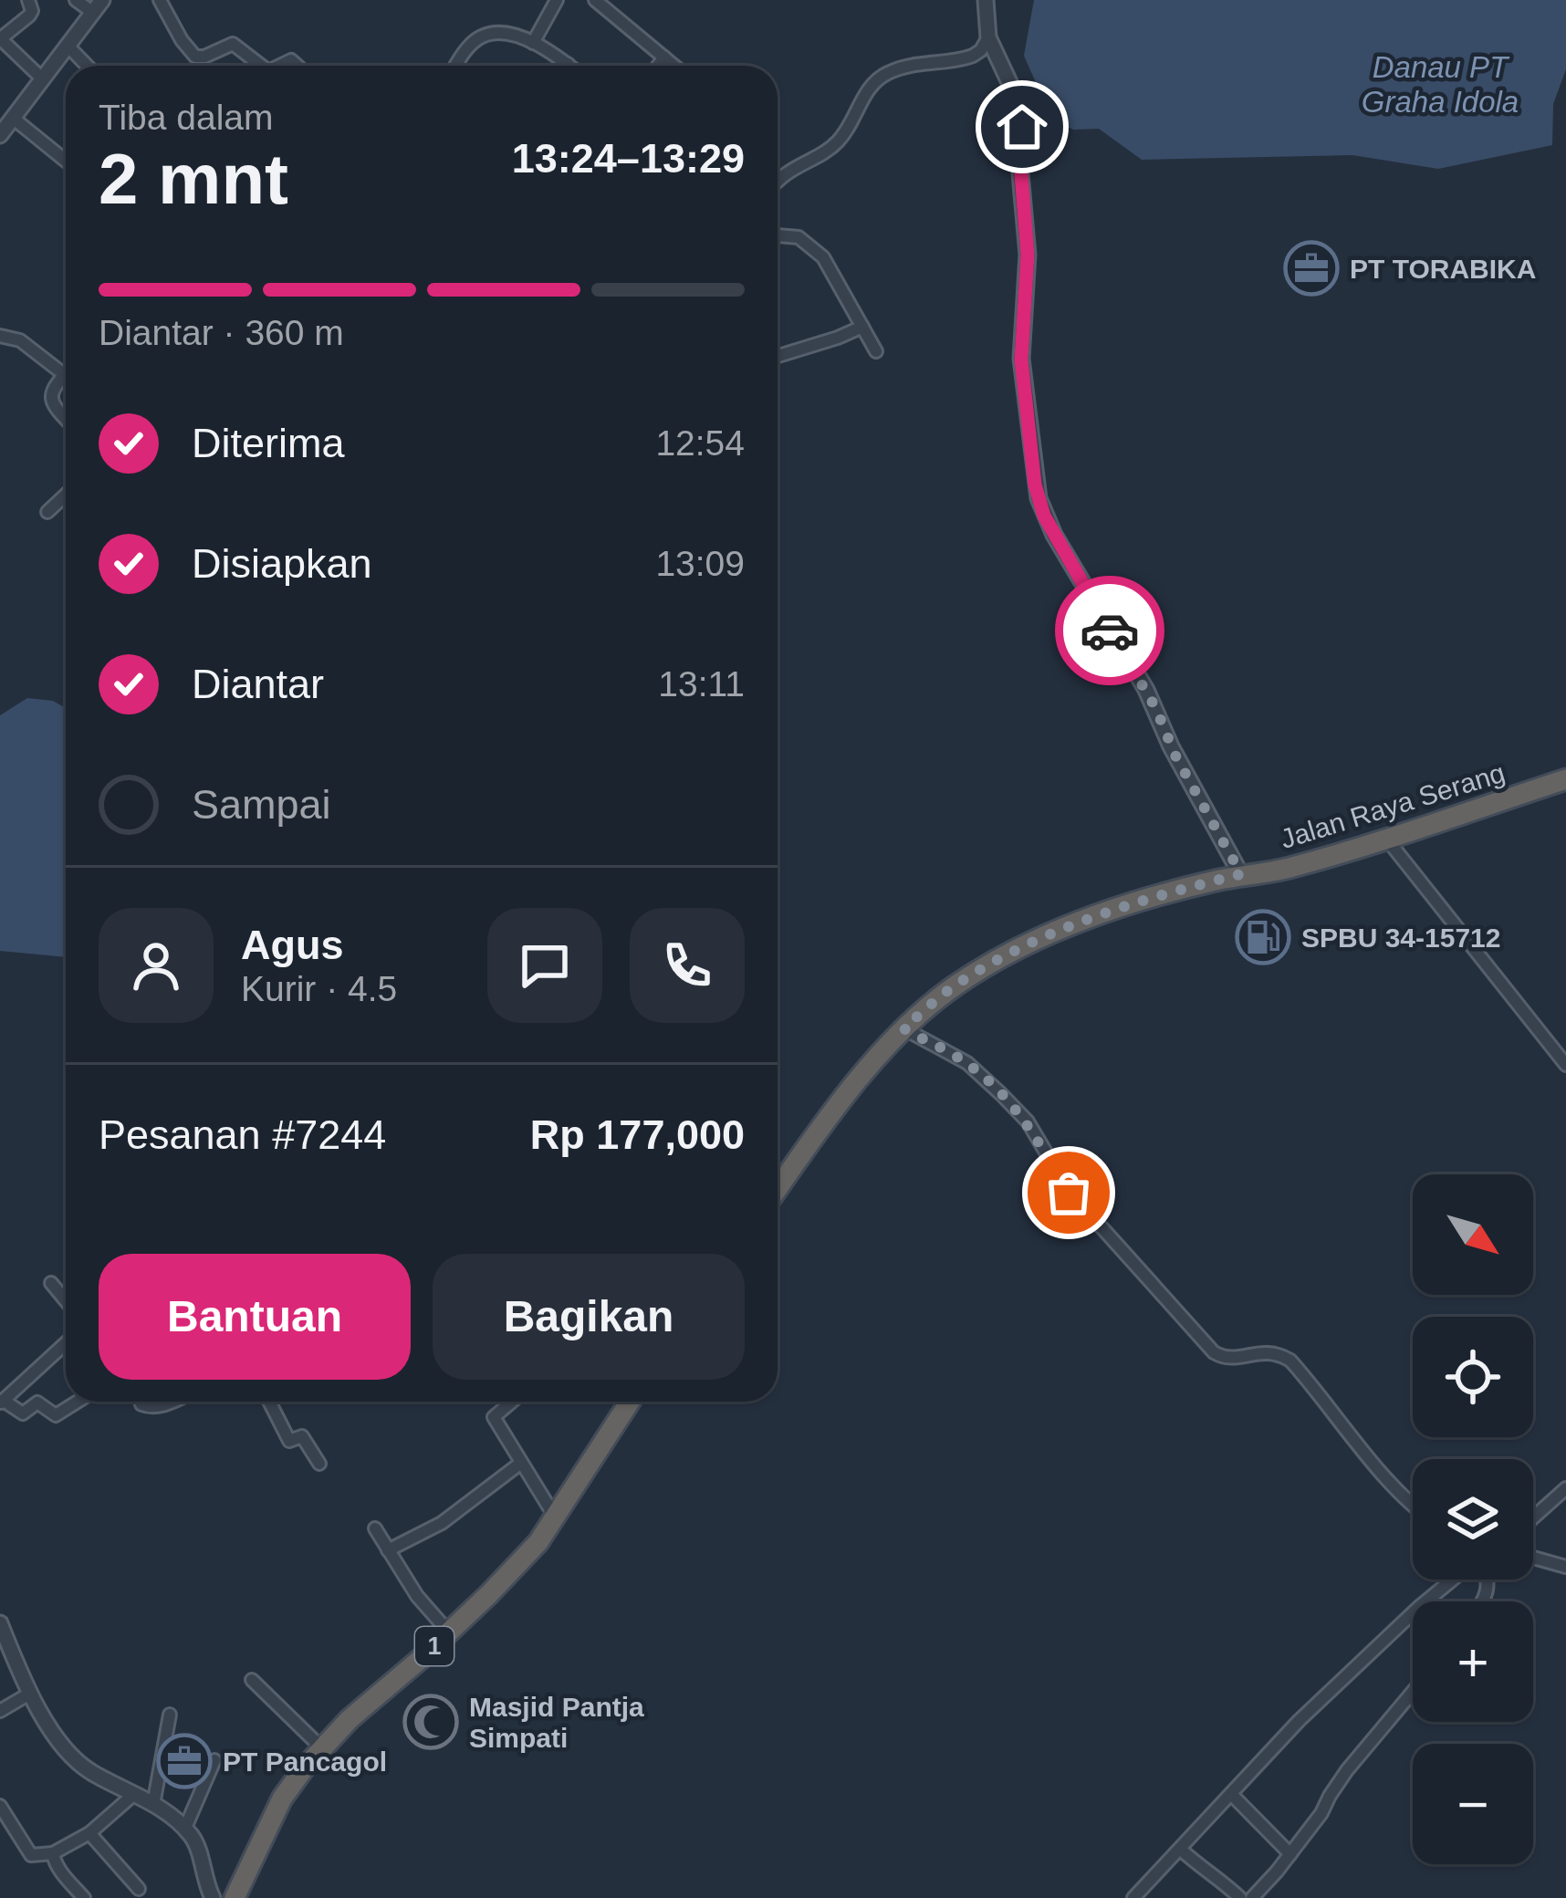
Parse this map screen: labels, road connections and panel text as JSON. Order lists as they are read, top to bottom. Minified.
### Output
{"streets":{"highway":["Jalan Raya Serang","1"]},"water":["Danau PT Graha Idola"],"places":{"office":["PT TORABIKA","PT Pancagol"],"fuel station":["SPBU 34-15712"],"mosque":["Masjid Pantja Simpati"]},"north":"bottom right","page":{"heading":["2 mnt","Tiba dalam","13:24–13:29"],"panel":["Agus","Kurir · 4.5","Pesanan #7244","Rp 177,000"],"bar":"Diantar · 360 m","list":[["Diterima","12:54"],["Disiapkan","13:09"],["Diantar","13:11"],"Sampai"],"map_buttons":["+","−"],"buttons":["Bantuan","Bagikan"]}}
